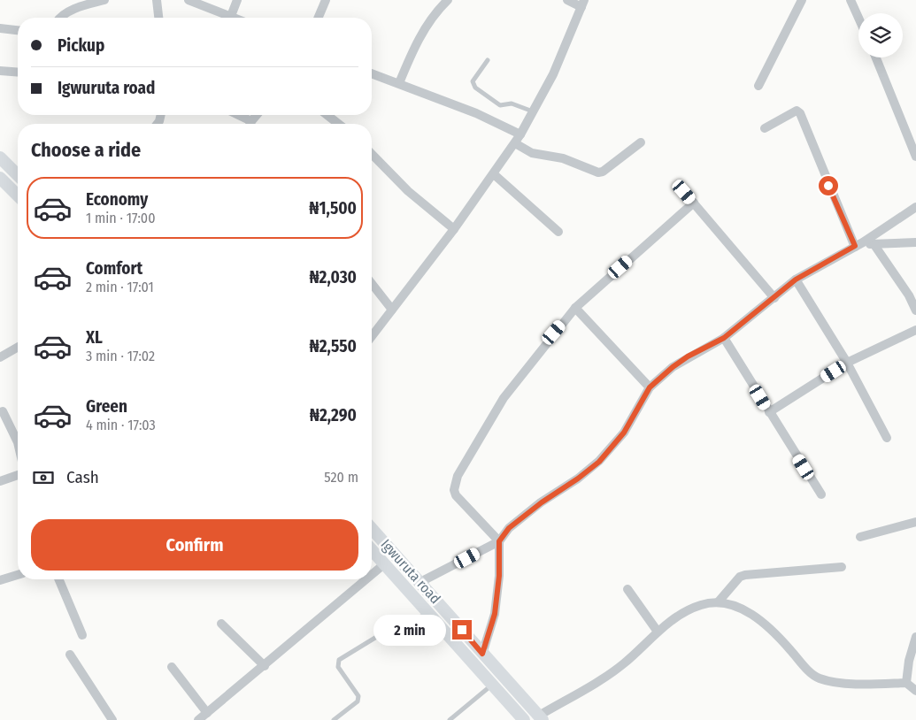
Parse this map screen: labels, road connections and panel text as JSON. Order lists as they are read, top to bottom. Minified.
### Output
{"streets":{"main road":["Igwuruta road"]},"page":{"banner":["Pickup","Igwuruta road"],"heading":"Choose a ride","list":[{"name":"Economy","note":"1 min · 17:00","value":"₦1,500"},{"name":"Comfort","note":"2 min · 17:01","value":"₦2,030"},{"name":"XL","note":"3 min · 17:02","value":"₦2,550"},{"name":"Green","note":"4 min · 17:03","value":"₦2,290"}],"pay":["Cash","520 m"],"buttons":"Confirm","bubble":"2 min"}}
